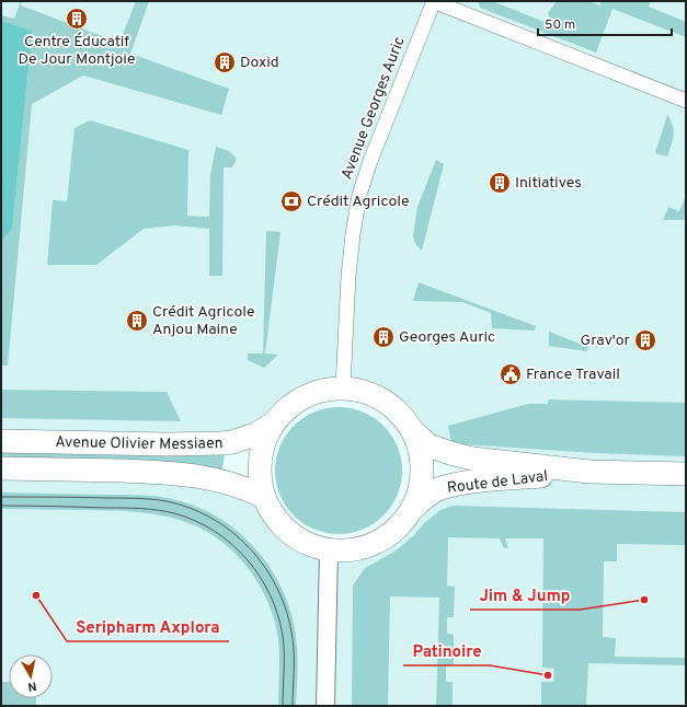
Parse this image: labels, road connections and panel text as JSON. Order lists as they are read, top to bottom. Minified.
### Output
{"streets":{"main road":["Avenue Olivier Messiaen","Route de Laval"],"street":["Avenue Georges Auric"]},"places":{"building":["Centre Éducatif De Jour Montjoie","Doxid","Initiatives","Crédit Agricole Anjou Maine","Georges Auric","Grav'or"],"bank":["Crédit Agricole"],"public building":["France Travail"],"other":["Seripharm Axplora","Jim & Jump","Patinoire"]},"scale_bar":"50 m","north":"bottom"}
